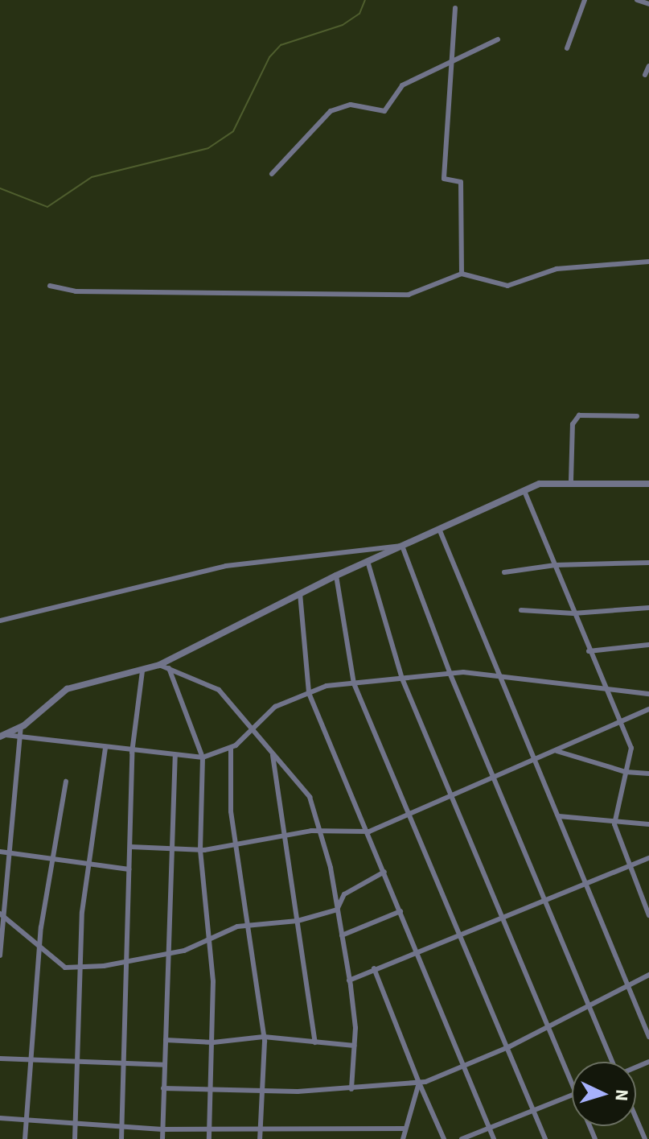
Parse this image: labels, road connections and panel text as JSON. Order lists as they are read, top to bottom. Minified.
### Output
{"north":"right"}
